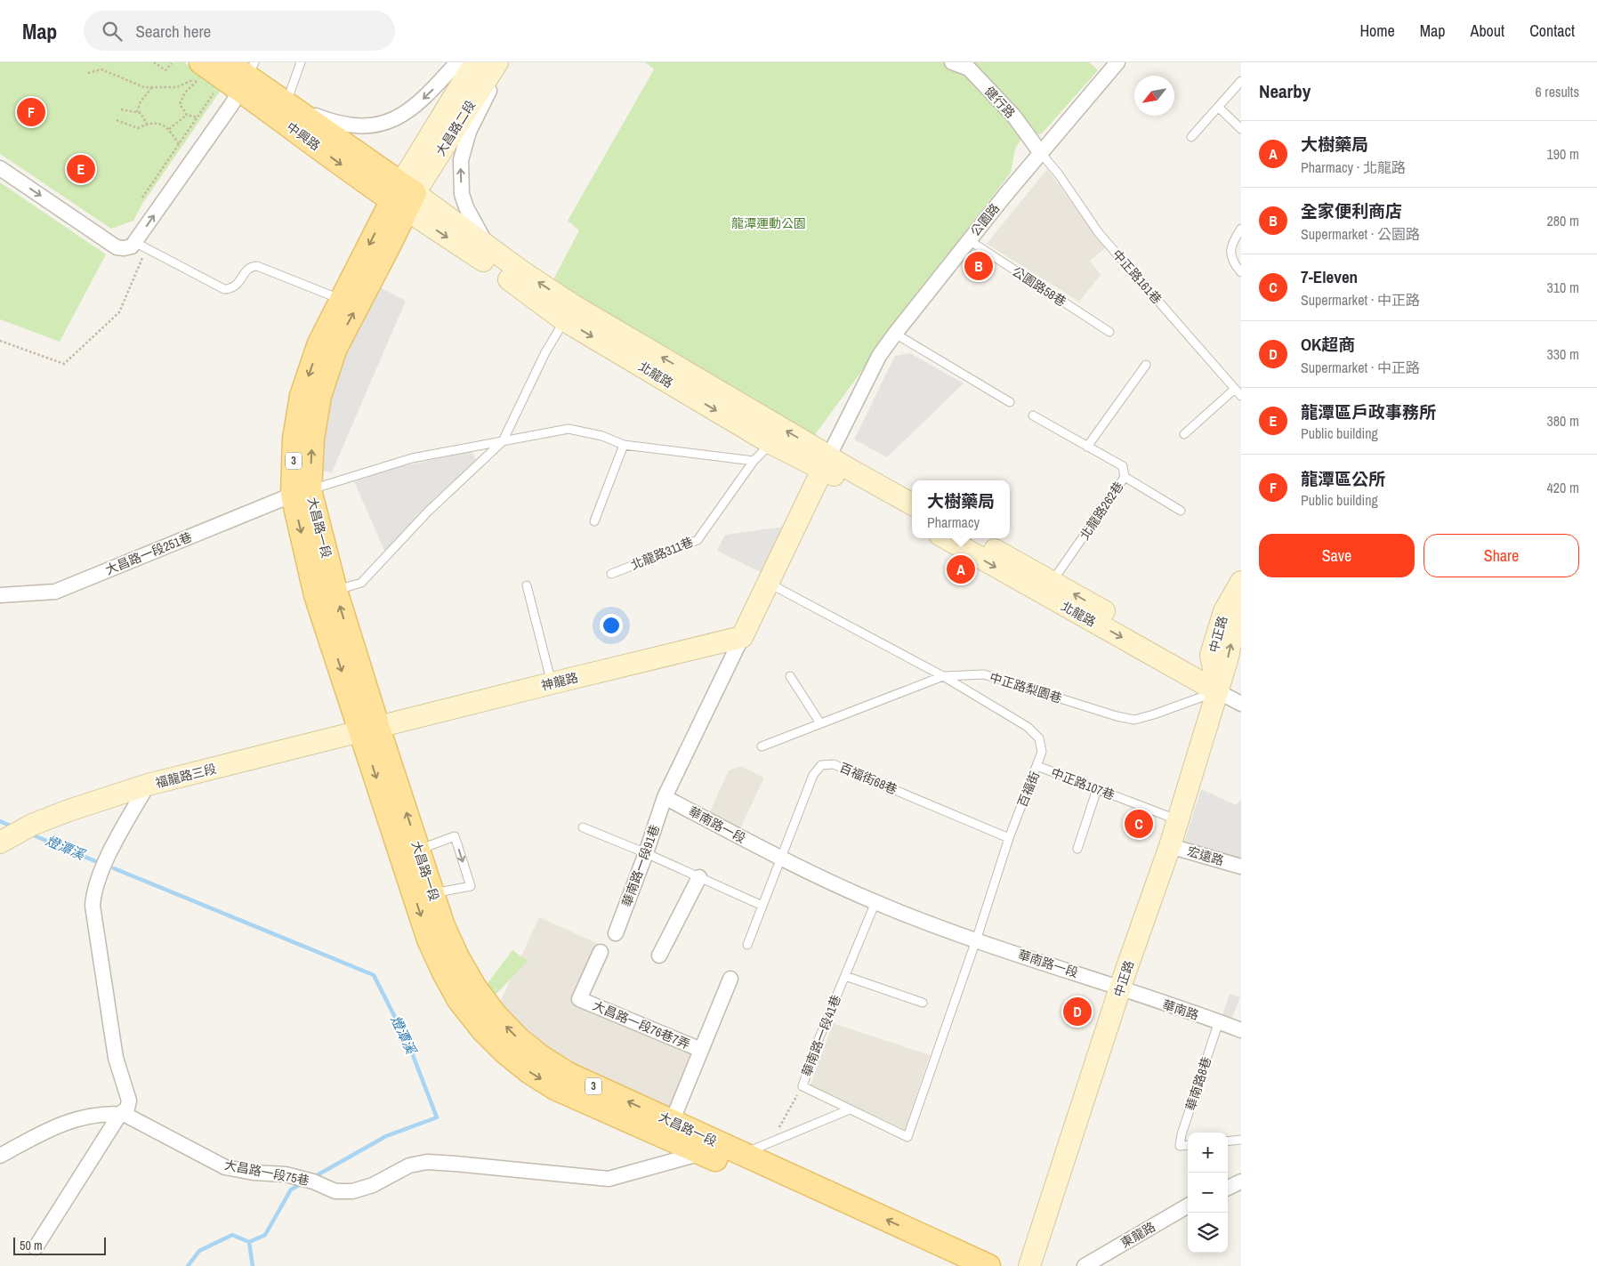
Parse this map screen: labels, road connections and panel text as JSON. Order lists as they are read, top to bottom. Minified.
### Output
{"streets":{"main road":["大昌路二段","中興路","北龍路","3","大昌路一段","中正路","神龍路","福龍路三段"],"street":["健行路","公園路","大昌路一段251巷","華南路一段","宏遠路","華南路一段91巷","華南路","大昌路一段76巷7弄","大昌路一段75巷","東龍路"],"lane":["中正路161巷","公園路58巷","北龍路262巷","北龍路311巷","中正路梨園巷","百福街68巷","中正路107巷","百福街","華南路一段41巷","華南路8巷"]},"crossings":[["健行路","公園路"],["健行路","中正路161巷"],["大昌路二段","中興路"],["大昌路二段","北龍路"],["大昌路二段","大昌路一段"],["中興路","北龍路"],["中興路","大昌路一段"],["公園路","中正路161巷"],["公園路","公園路58巷"],["公園路","北龍路"],["北龍路","北龍路262巷"],["北龍路","大昌路一段"],["北龍路","北龍路311巷"],["北龍路","中正路"],["北龍路","中正路梨園巷"],["大昌路一段","大昌路一段251巷"],["大昌路一段","神龍路"],["大昌路一段","福龍路三段"],["大昌路一段","大昌路一段75巷"],["中正路","中正路梨園巷"],["中正路","中正路107巷"],["中正路","華南路一段"],["中正路","宏遠路"],["中正路","華南路"],["神龍路","福龍路三段"],["中正路梨園巷","百福街"],["百福街68巷","百福街"],["百福街68巷","華南路一段"],["中正路107巷","百福街"],["百福街","華南路一段"],["百福街","華南路一段41巷"],["華南路一段","華南路一段91巷"],["華南路一段","華南路"],["華南路一段","華南路一段41巷"],["華南路","華南路8巷"]],"water":["燈潭溪"],"parks":["龍潭運動公園"],"scale_bar":"50 m","north":"bottom left","page":{"header":"Map","search":"Search here","nav":["Home","Map","About","Contact"],"heading":["Nearby","6 results"],"pins":["F","E","B","A","C","D"],"list":[{"mark":"A","name":"大樹藥局","note":"Pharmacy · 北龍路","value":"190 m"},{"mark":"B","name":"全家便利商店","note":"Supermarket · 公園路","value":"280 m"},{"mark":"C","name":"7-Eleven","note":"Supermarket · 中正路","value":"310 m"},{"mark":"D","name":"OK超商","note":"Supermarket · 中正路","value":"330 m"},{"mark":"E","name":"龍潭區戶政事務所","note":"Public building","value":"380 m"},{"mark":"F","name":"龍潭區公所","note":"Public building","value":"420 m"}],"popup":["大樹藥局","Pharmacy"],"buttons":["Save","Share"],"map_buttons":["+","−"],"scale":"50 m"}}
